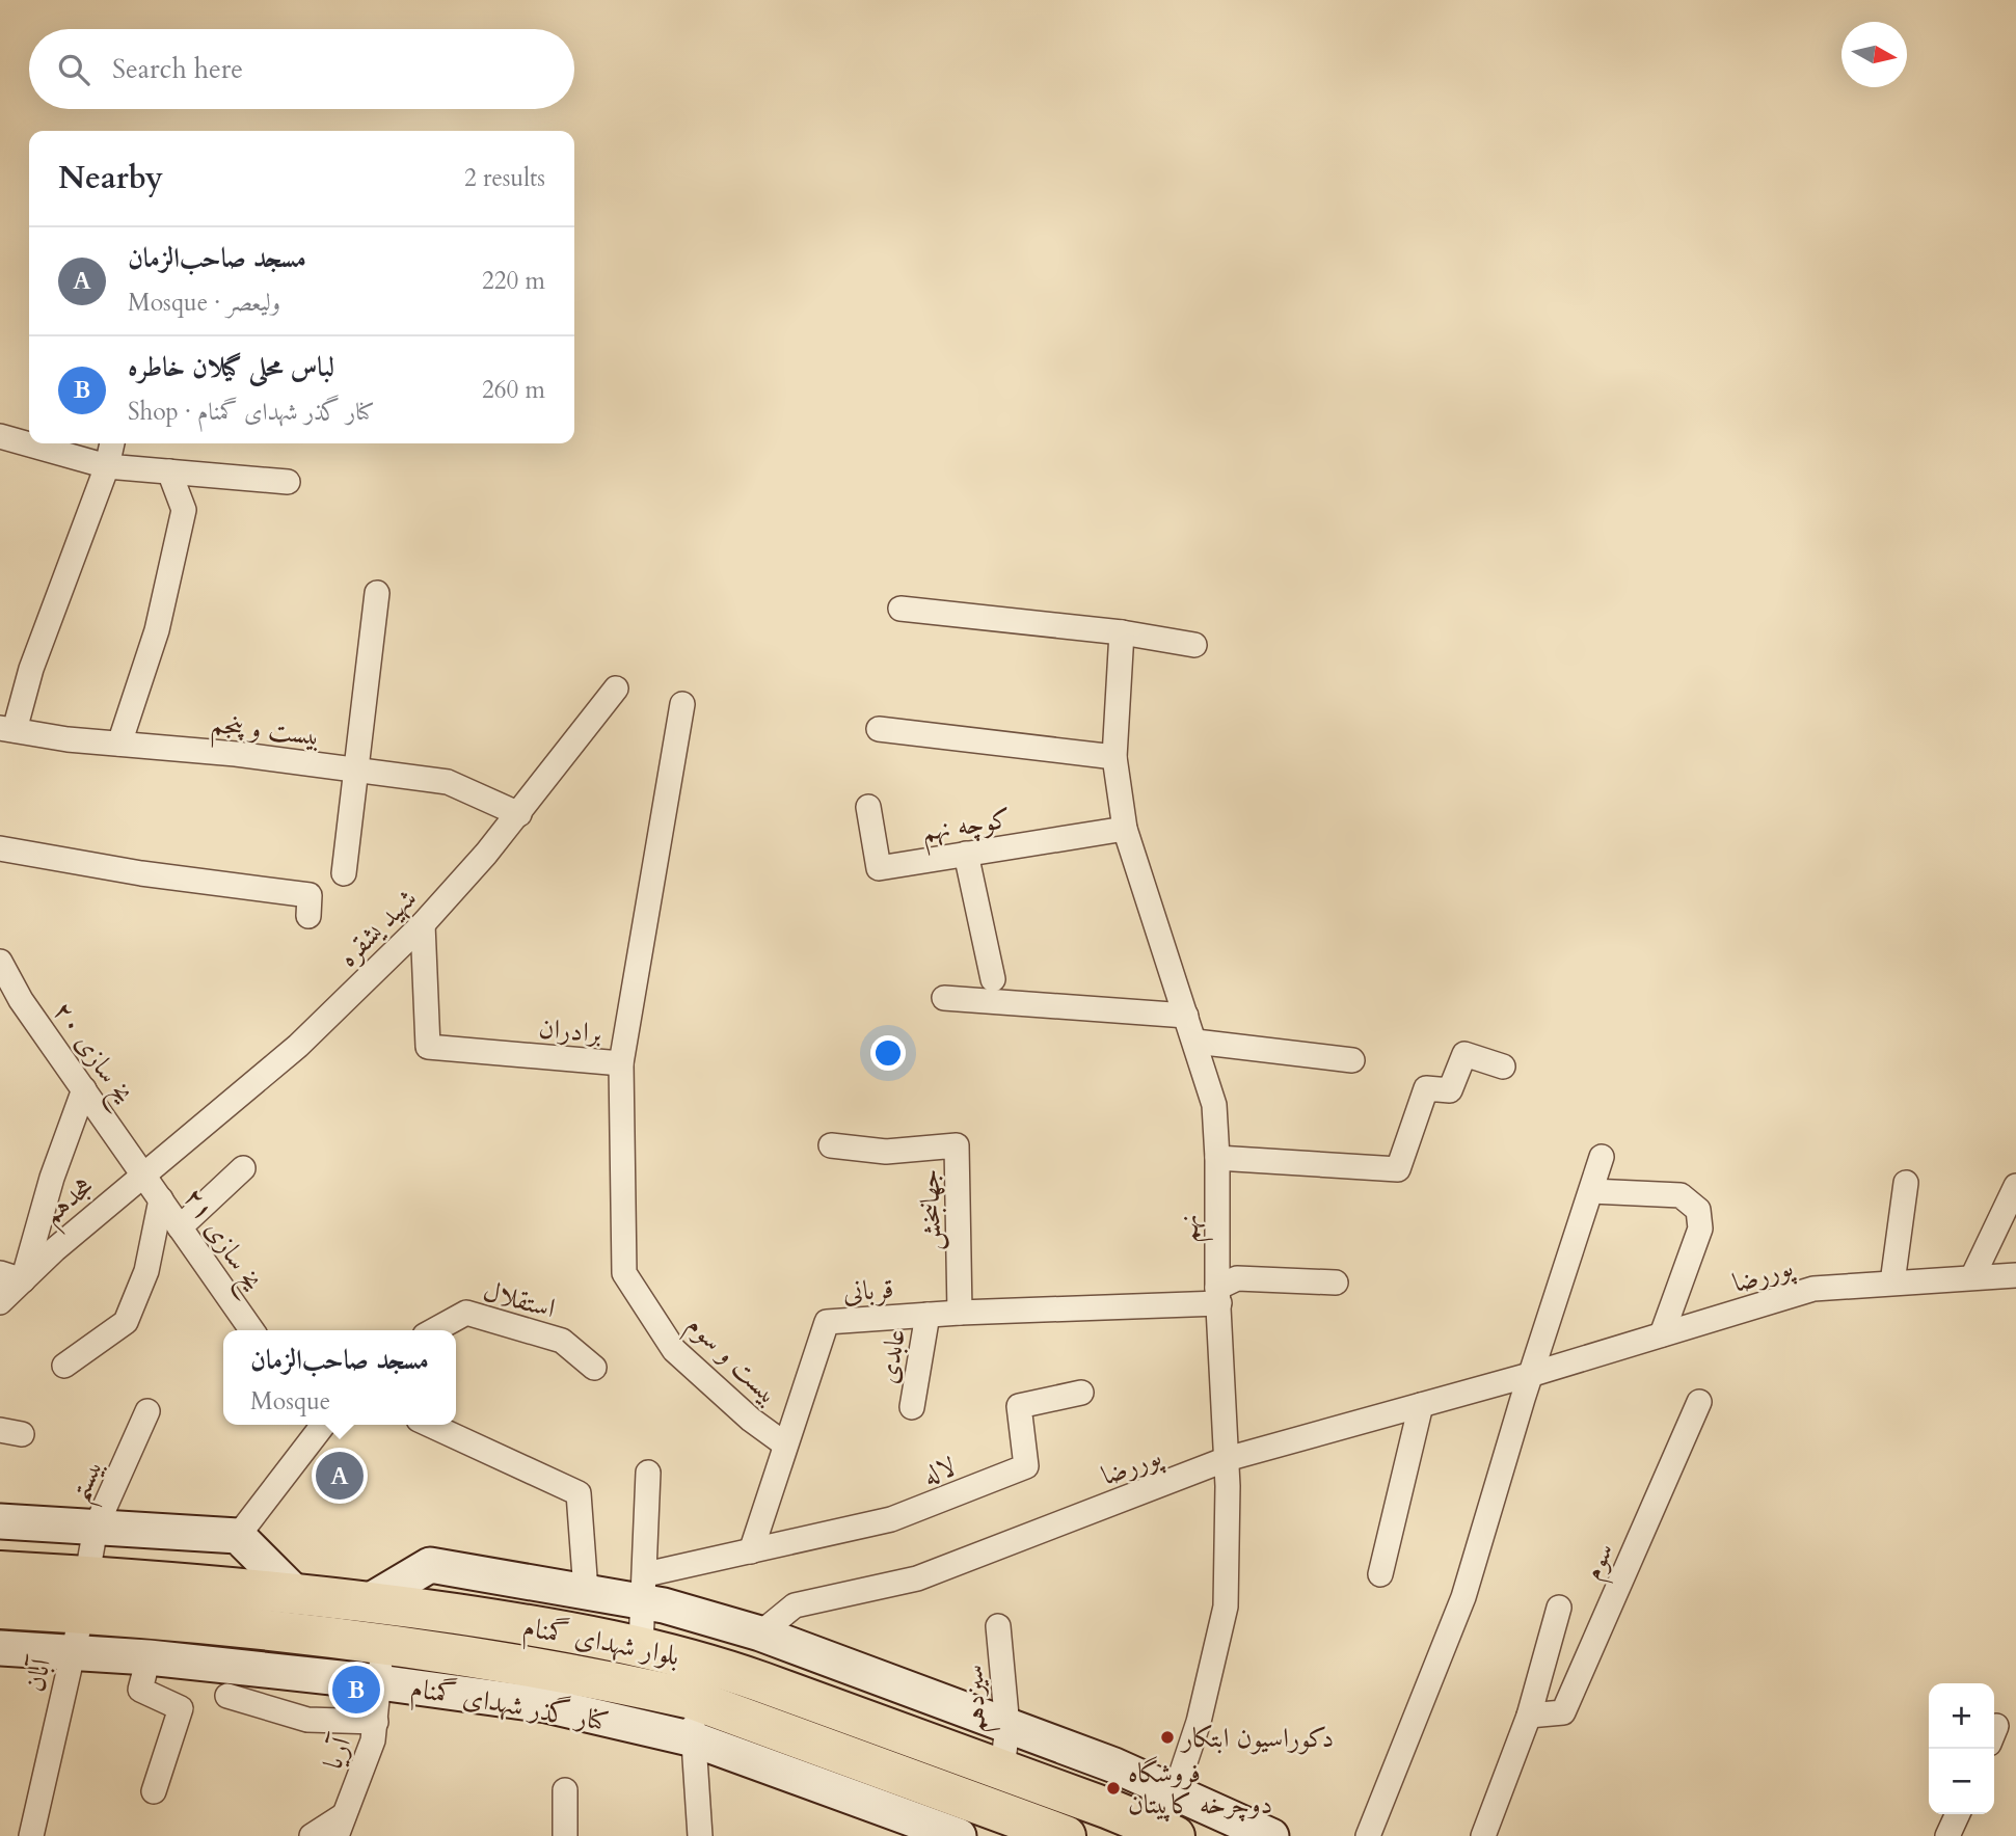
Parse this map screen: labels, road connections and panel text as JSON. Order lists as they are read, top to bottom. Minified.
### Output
{"streets":{"highway":["بلوار شهدای گمنام"],"street":["بیست و پنجم","کوچه نهم","شهید یشقره","برادران","یخ سازی ۲۰","هجدهم","جهانبخش","نهم","یخ سازی ۲۱","پوررضا","قربانی","استقلال","عابدی","بیست و سوم","لاله","بیستم","سوم","آبان","سیزدهم","کنار گذر شهدای گمنام","آریا"]},"crossings":[["بیست و پنجم","شهید یشقره"],["کوچه نهم","نهم"],["شهید یشقره","برادران"],["شهید یشقره","یخ سازی ۲۰"],["شهید یشقره","هجدهم"],["شهید یشقره","یخ سازی ۲۱"],["برادران","بیست و سوم"],["یخ سازی ۲۰","هجدهم"],["یخ سازی ۲۰","یخ سازی ۲۱"],["هجدهم","یخ سازی ۲۱"],["جهانبخش","قربانی"],["نهم","پوررضا"],["نهم","قربانی"],["نهم","بلوار شهدای گمنام"],["قربانی","عابدی"],["قربانی","بیست و سوم"],["قربانی","لاله"],["بیستم","بلوار شهدای گمنام"],["بیستم","آبان"],["بلوار شهدای گمنام","آبان"],["بلوار شهدای گمنام","سیزدهم"],["بلوار شهدای گمنام","کنار گذر شهدای گمنام"],["بلوار شهدای گمنام","آریا"],["آبان","کنار گذر شهدای گمنام"],["کنار گذر شهدای گمنام","آریا"]],"places":["دکوراسیون ابتکار","فروشگاه دوچرخه کاپیتان"],"north":"right","page":{"search":"Search here","heading":["Nearby","2 results"],"list":[{"mark":"A","name":"مسجد صاحب‌الزمان","note":"Mosque · ولیعصر","value":"220 m"},{"mark":"B","name":"لباس محلی گیلان خاطره","note":"Shop · کنار گذر شهدای گمنام","value":"260 m"}],"popup":["مسجد صاحب‌الزمان","Mosque"],"pins":["A","B"],"map_buttons":["+","−"]}}
